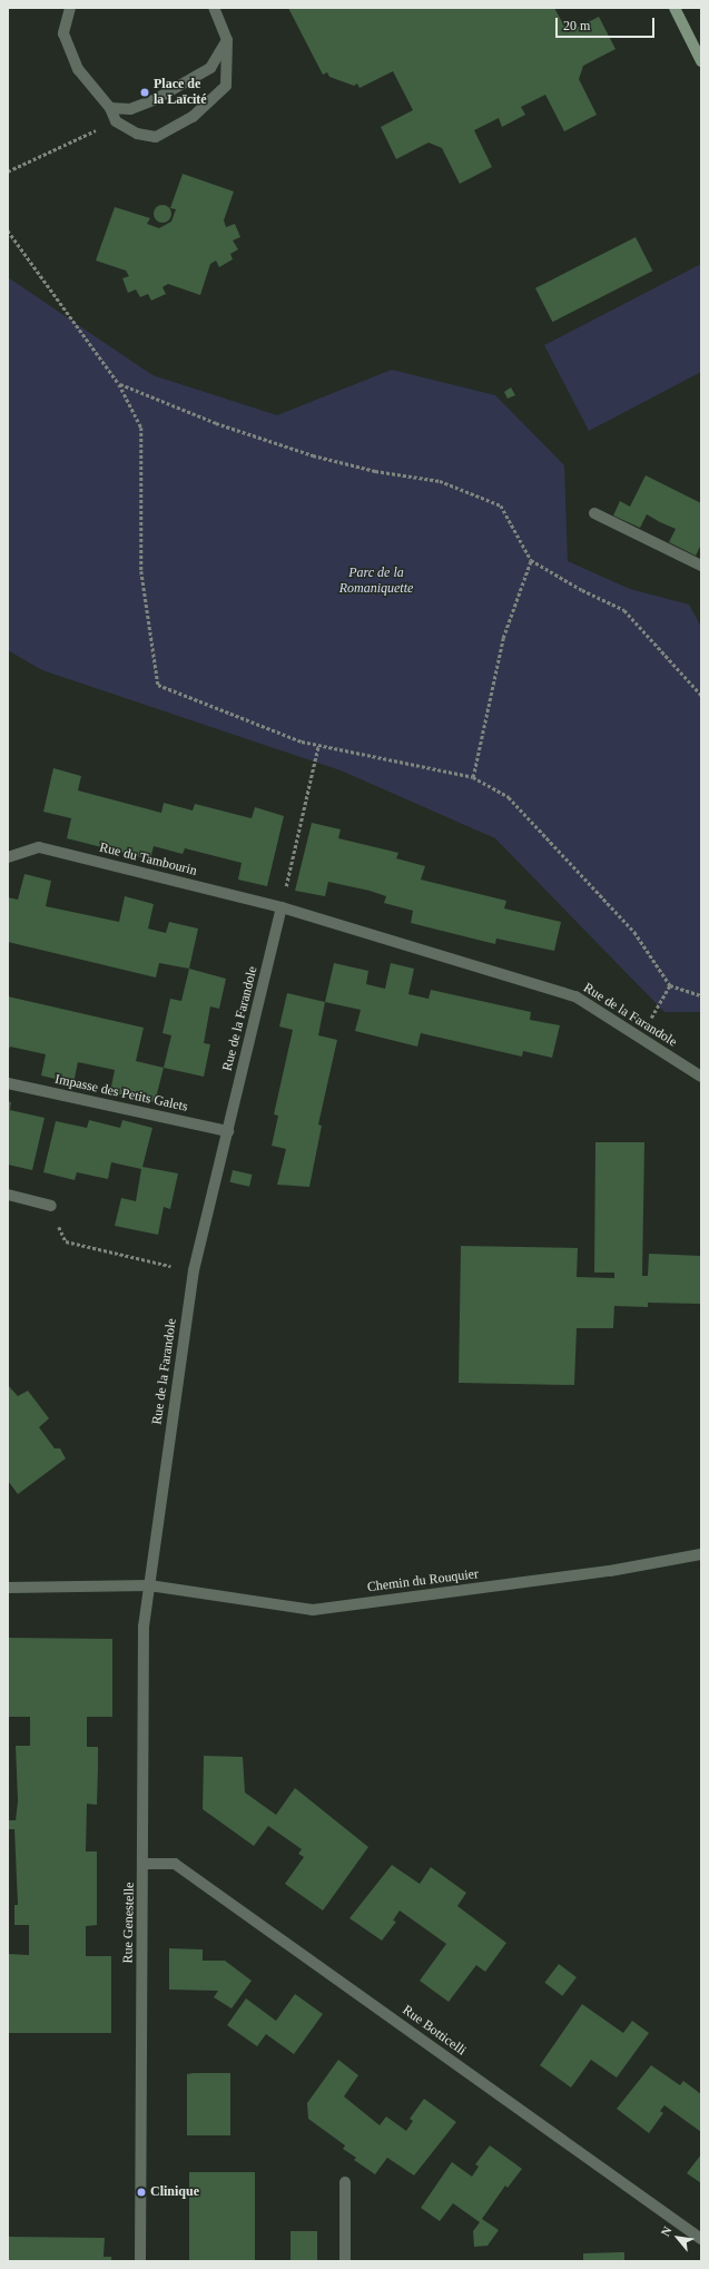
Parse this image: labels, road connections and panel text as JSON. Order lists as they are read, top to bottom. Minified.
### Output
{"streets":{"street":["Rue du Tambourin","Rue de la Farandole","Impasse des Petits Galets","Chemin du Rouquier","Rue Genestelle","Rue Botticelli"]},"crossings":[["Rue du Tambourin","Rue de la Farandole"],["Rue de la Farandole","Impasse des Petits Galets"],["Rue de la Farandole","Chemin du Rouquier"],["Rue de la Farandole","Rue Genestelle"],["Chemin du Rouquier","Rue Genestelle"],["Rue Genestelle","Rue Botticelli"]],"parks":["Parc de la Romaniquette"],"places":["Place de la Laïcité","Clinique"],"scale_bar":"20 m","north":"top left"}
